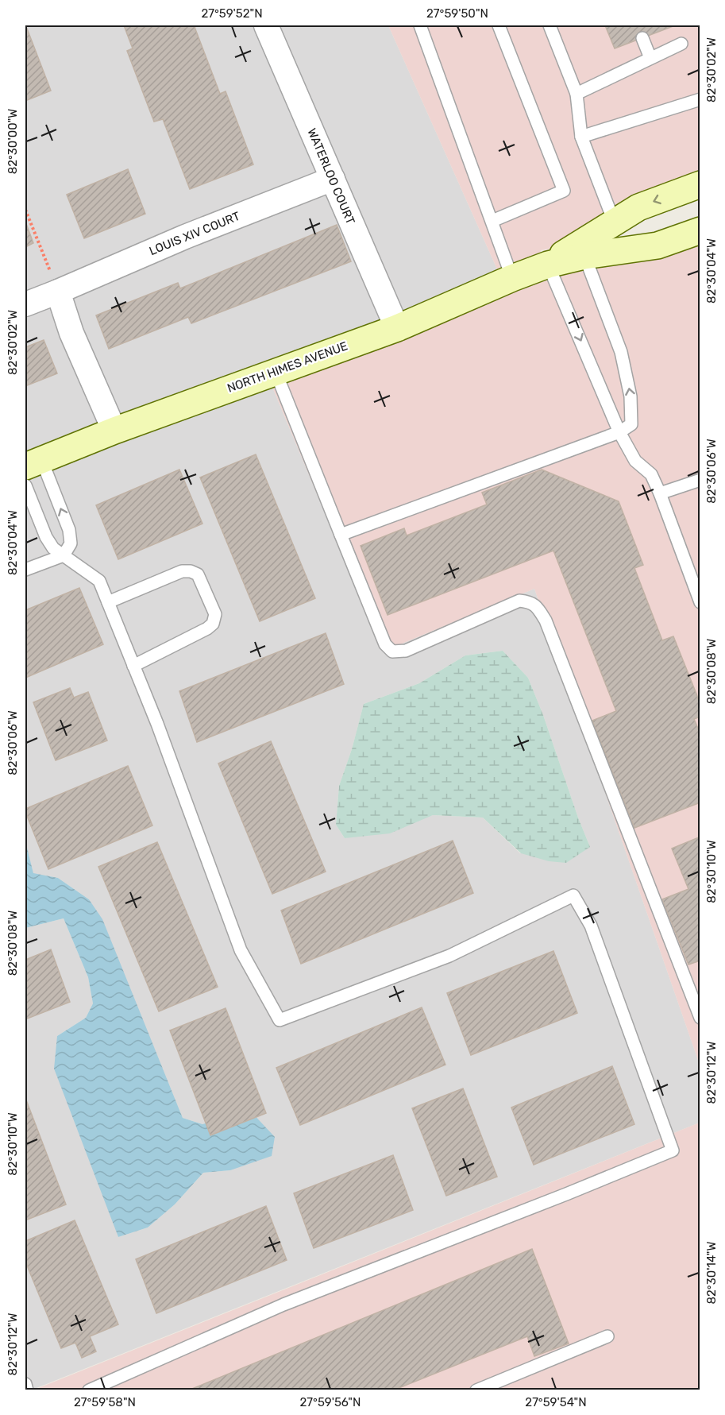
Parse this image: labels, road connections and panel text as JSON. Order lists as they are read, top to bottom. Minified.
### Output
{"streets":{"street":["WATERLOO COURT","LOUIS XIV COURT","NORTH HIMES AVENUE"]},"crossings":[["WATERLOO COURT","LOUIS XIV COURT"],["WATERLOO COURT","NORTH HIMES AVENUE"]],"coordinates":["27°59'52\"N","27°59'50\"N","82°30'02\"W","82°30'00\"W","82°30'04\"W","82°30'06\"W","82°30'08\"W","82°30'10\"W","82°30'12\"W","82°30'14\"W","27°59'58\"N","27°59'56\"N","27°59'54\"N"]}
